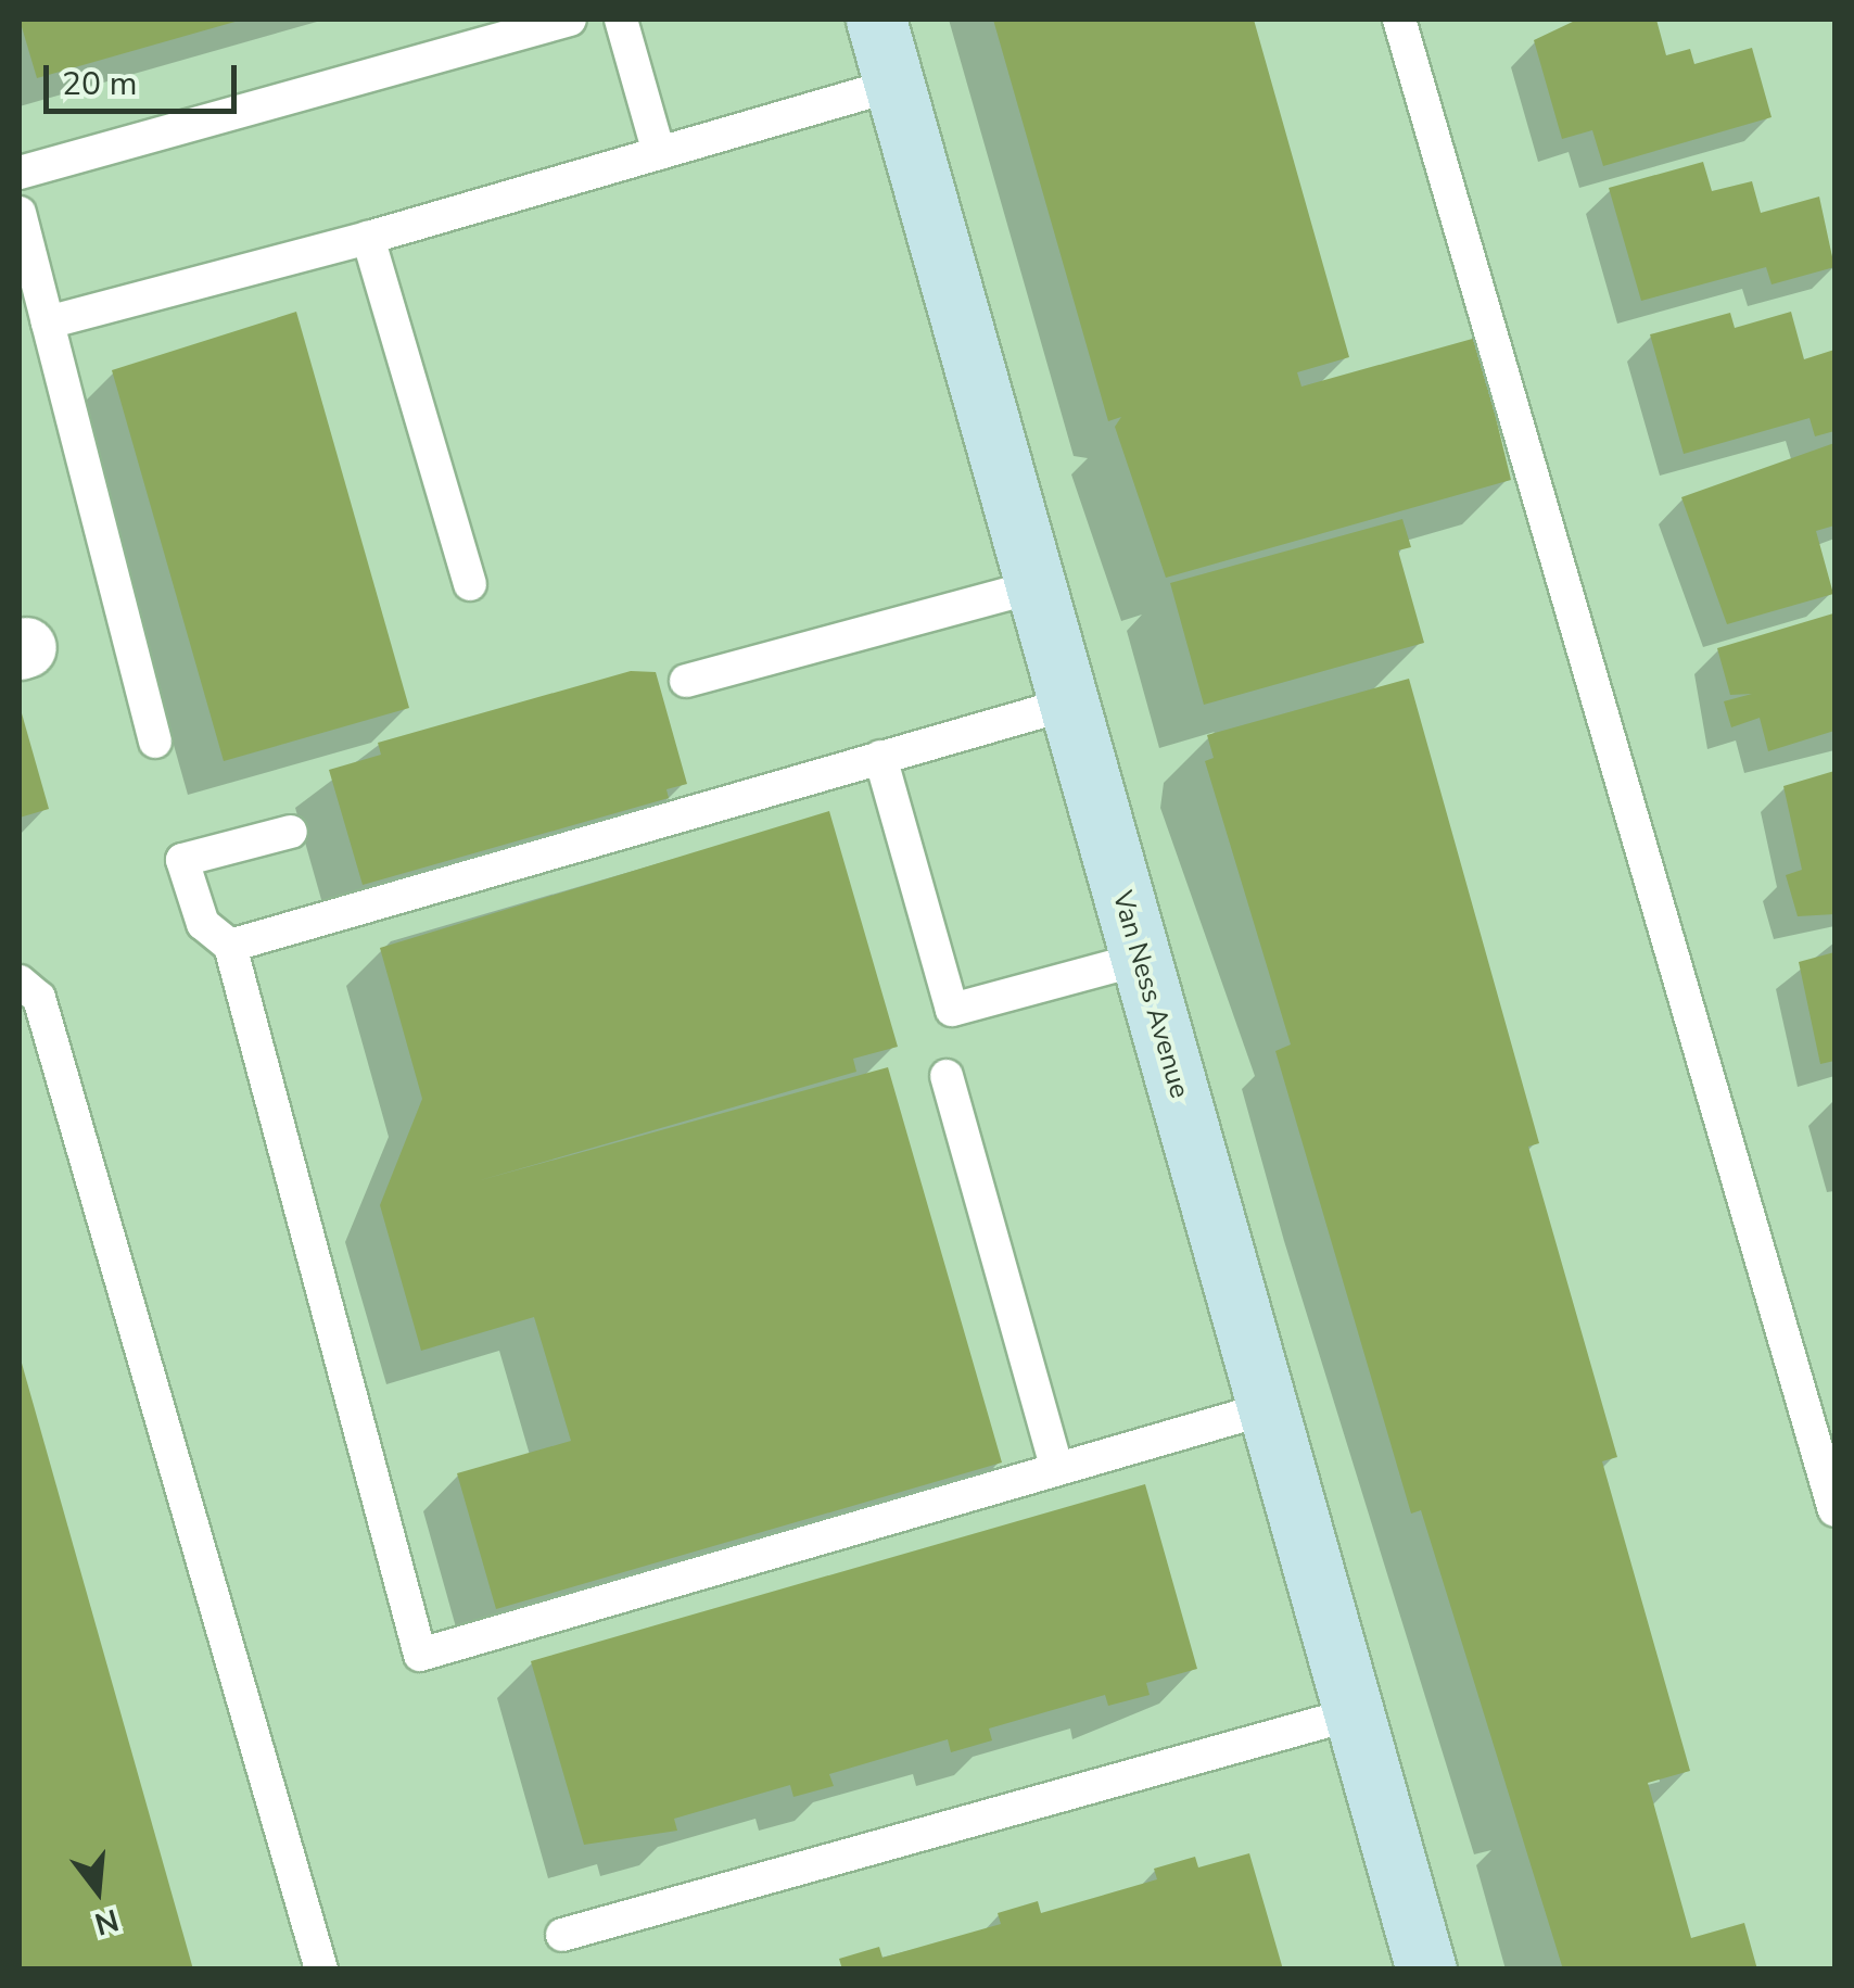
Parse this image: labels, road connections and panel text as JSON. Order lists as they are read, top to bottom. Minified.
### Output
{"streets":{"main road":["Van Ness Avenue"]},"scale_bar":"20 m","north":"bottom"}
